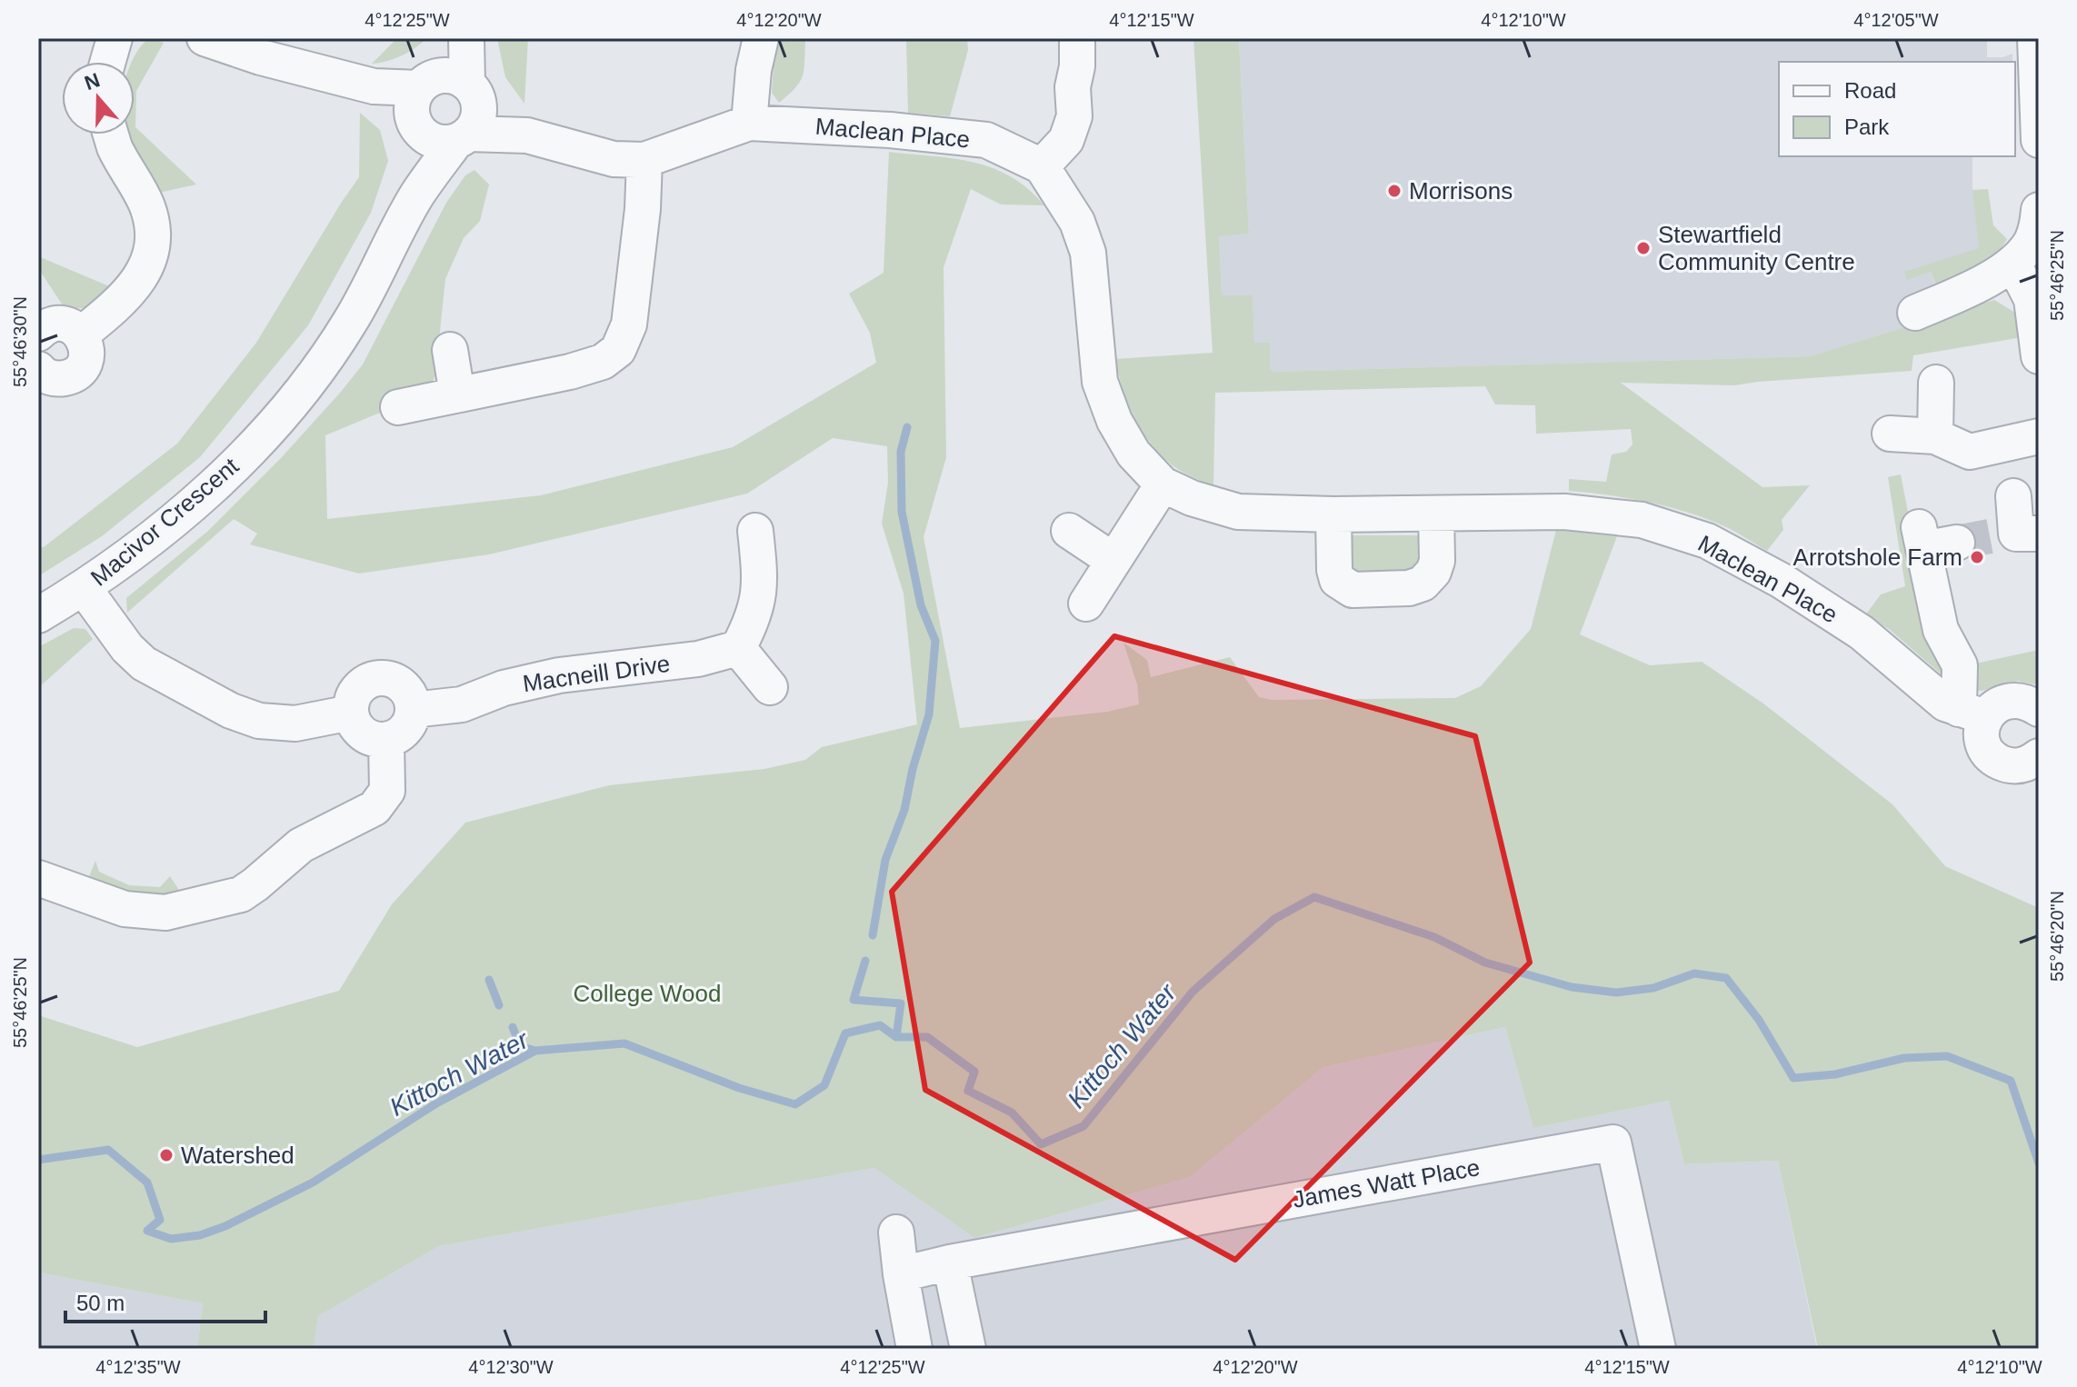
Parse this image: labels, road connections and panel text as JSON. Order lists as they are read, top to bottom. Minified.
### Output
{"streets":{"street":["Maclean Place","Macivor Crescent","Macneill Drive","James Watt Place"]},"crossings":[["Maclean Place","Macivor Crescent"]],"water":["Kittoch Water"],"parks":["College Wood"],"places":["Morrisons","Stewartfield Community Centre","Arrotshole Farm","Watershed"],"legend":["Road","Park"],"scale_bar":"50 m","north":"top","coordinates":["4°12'25\"W","4°12'20\"W","4°12'15\"W","4°12'10\"W","4°12'05\"W","55°46'25\"N","55°46'30\"N","55°46'20\"N","4°12'35\"W","4°12'30\"W"]}
